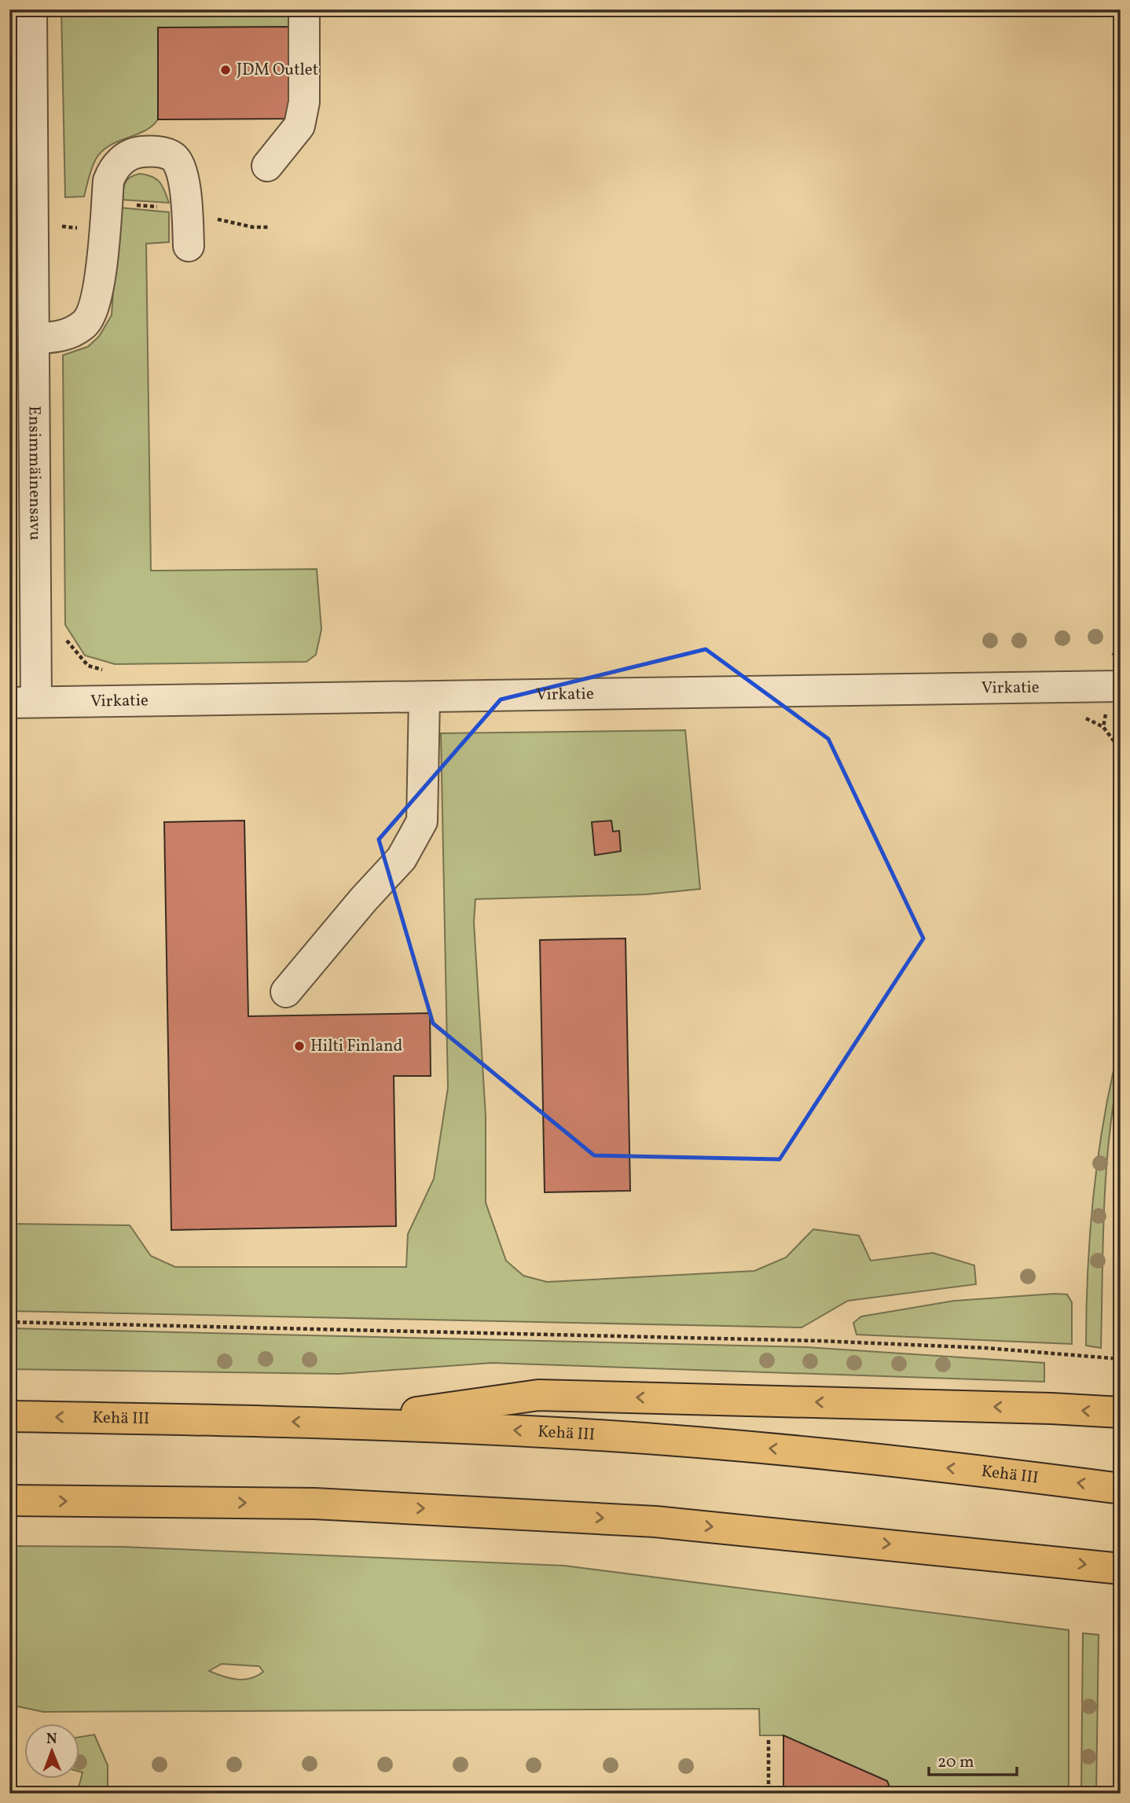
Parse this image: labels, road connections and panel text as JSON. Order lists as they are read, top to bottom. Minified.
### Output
{"streets":{"highway":["Kehä III"],"street":["Ensimmäinensavu","Virkatie"]},"crossings":[["Ensimmäinensavu","Virkatie"]],"places":["JDM Outlet","Hilti Finland"],"scale_bar":"20 m","north":"top"}
